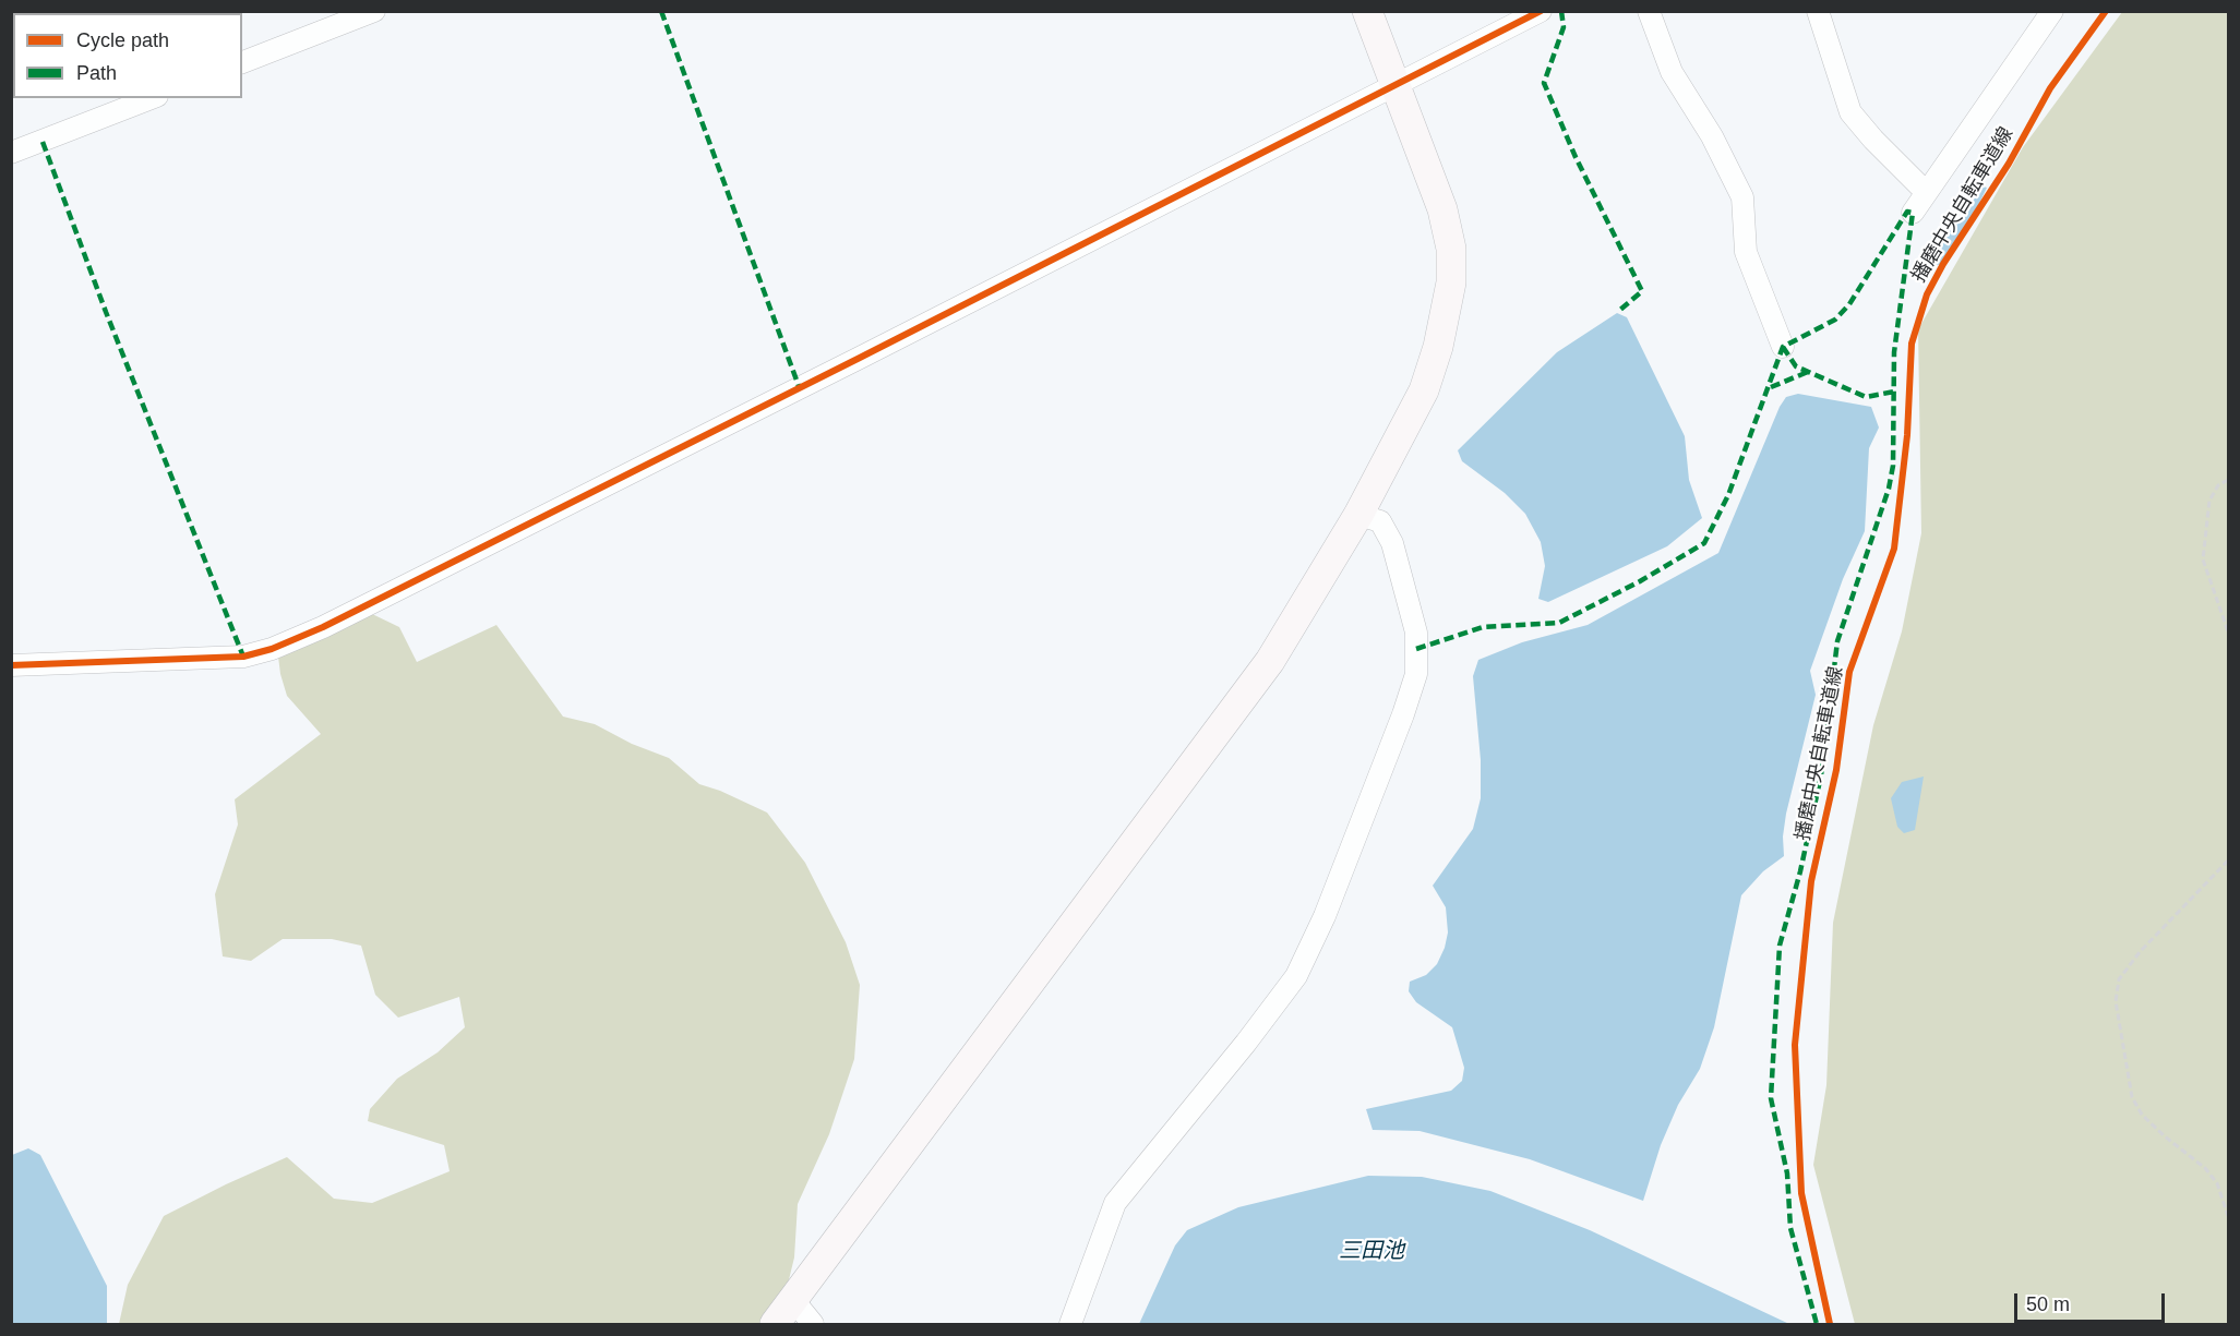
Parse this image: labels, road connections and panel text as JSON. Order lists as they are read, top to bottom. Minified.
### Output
{"streets":{"cycle path":["播磨中央自転車道線"]},"water":["三田池"],"legend":["Cycle path","Path"],"scale_bar":"50 m"}
